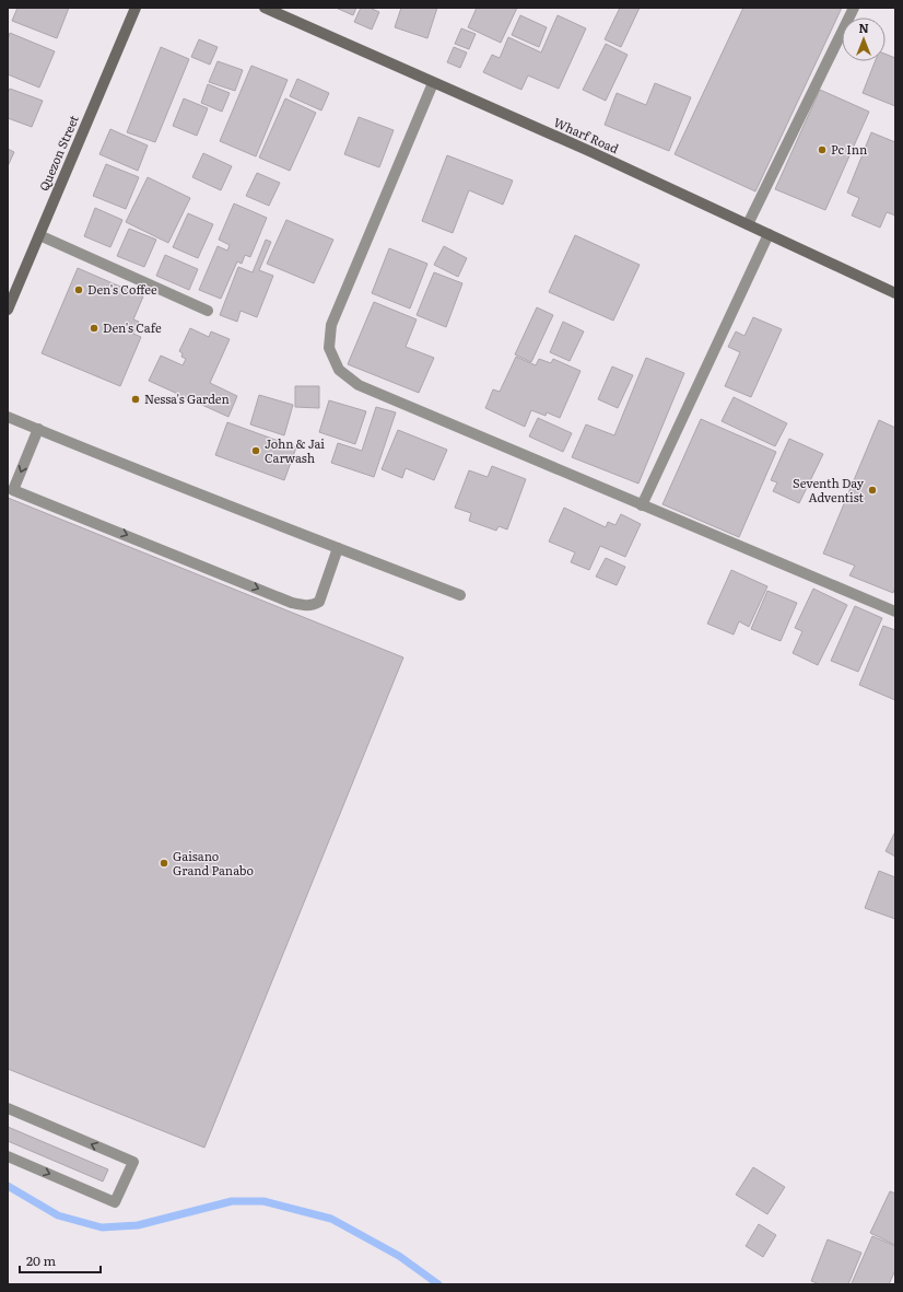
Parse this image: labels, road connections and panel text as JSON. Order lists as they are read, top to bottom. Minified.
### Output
{"streets":{"main road":["Wharf Road","Quezon Street"]},"places":["Pc Inn","Den's Coffee","Den's Cafe","Nessa's Garden","John & Jai Carwash","Seventh Day Adventist","Gaisano Grand Panabo"],"scale_bar":"20 m","north":"top"}
